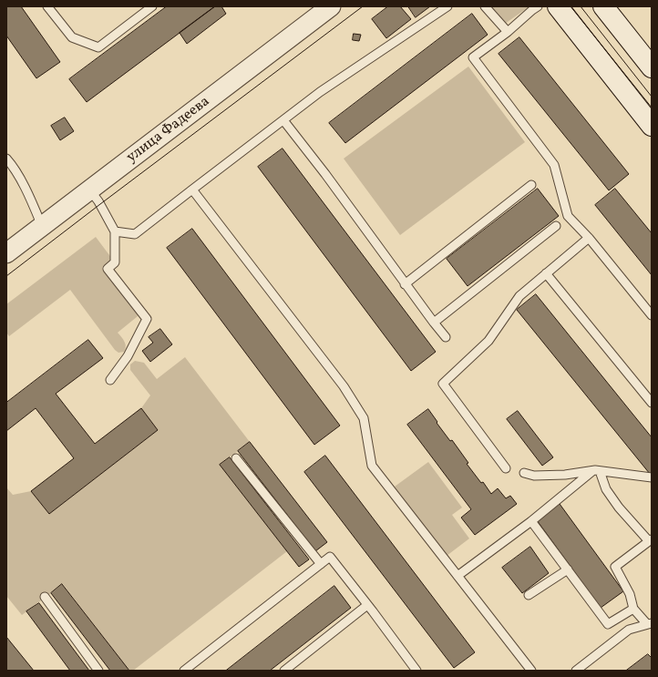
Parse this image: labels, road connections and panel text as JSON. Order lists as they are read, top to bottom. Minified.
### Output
{"streets":{"street":["улица Фадеева"]}}
